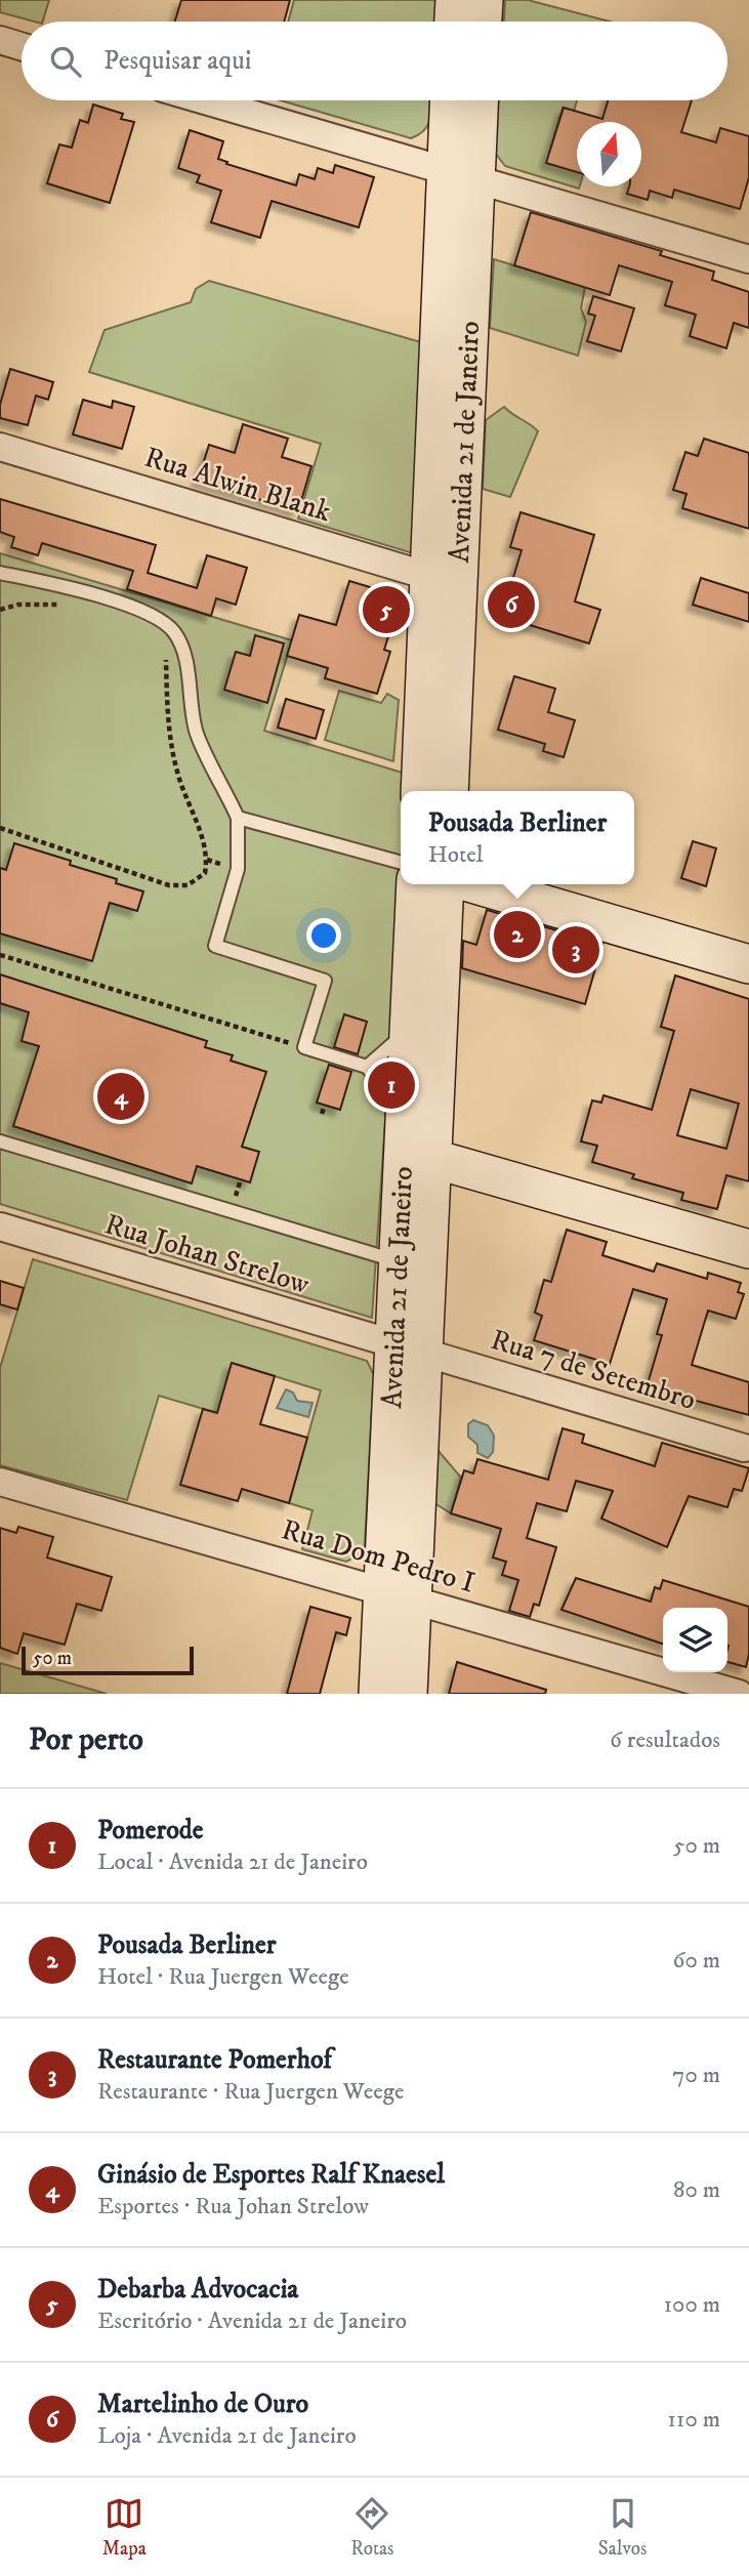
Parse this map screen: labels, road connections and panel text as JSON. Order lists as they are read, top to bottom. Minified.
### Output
{"streets":{"main road":["Avenida 21 de Janeiro"],"street":["Rua Alwin Blank","Rua Johan Strelow","Rua 7 de Setembro","Rua Dom Pedro I"]},"crossings":[["Avenida 21 de Janeiro","Rua Alwin Blank"],["Avenida 21 de Janeiro","Rua Johan Strelow"],["Avenida 21 de Janeiro","Rua 7 de Setembro"],["Avenida 21 de Janeiro","Rua Dom Pedro I"],["Rua Johan Strelow","Rua 7 de Setembro"]],"scale_bar":"50 m","north":"top","page":{"search":"Pesquisar aqui","pins":["6","5","2","3","1","4"],"popup":["Pousada Berliner","Hotel"],"scale":"50 m","heading":["Por perto","6 resultados"],"list":[{"mark":"1","name":"Pomerode","note":"Local · Avenida 21 de Janeiro","value":"50 m"},{"mark":"2","name":"Pousada Berliner","note":"Hotel · Rua Juergen Weege","value":"60 m"},{"mark":"3","name":"Restaurante Pomerhof","note":"Restaurante · Rua Juergen Weege","value":"70 m"},{"mark":"4","name":"Ginásio de Esportes Ralf Knaesel","note":"Esportes · Rua Johan Strelow","value":"80 m"},{"mark":"5","name":"Debarba Advocacia","note":"Escritório · Avenida 21 de Janeiro","value":"100 m"},{"mark":"6","name":"Martelinho de Ouro","note":"Loja · Avenida 21 de Janeiro","value":"110 m"}],"nav":["Mapa","Rotas","Salvos"]}}
